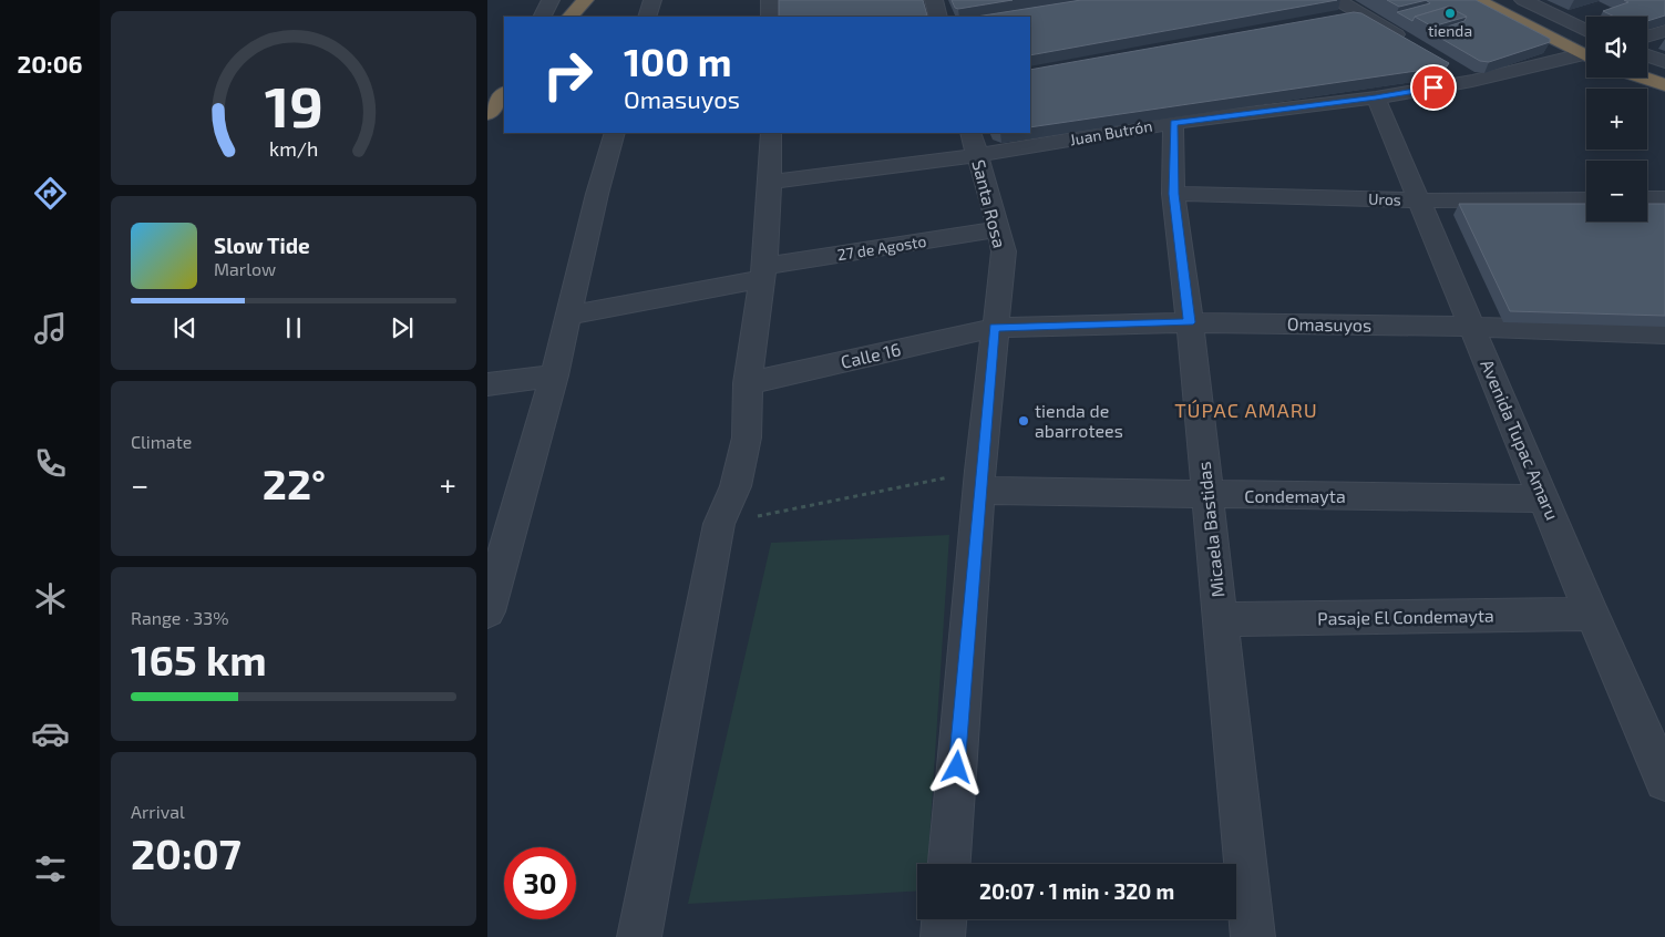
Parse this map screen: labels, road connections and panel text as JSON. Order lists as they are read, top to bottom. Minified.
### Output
{"streets":{"street":["Juan Butrón","Uros","Santa Rosa","27 de Agosto","Omasuyos","Calle 16","Avenida Tupac Amaru","Condemayta","Micaela Bastidas","Pasaje El Condemayta"]},"crossings":[["Juan Butrón","Santa Rosa"],["Juan Butrón","Avenida Tupac Amaru"],["Juan Butrón","Micaela Bastidas"],["Uros","Avenida Tupac Amaru"],["Uros","Micaela Bastidas"],["Santa Rosa","27 de Agosto"],["Santa Rosa","Omasuyos"],["Santa Rosa","Calle 16"],["Santa Rosa","Condemayta"],["Omasuyos","Calle 16"],["Omasuyos","Avenida Tupac Amaru"],["Omasuyos","Micaela Bastidas"],["Avenida Tupac Amaru","Condemayta"],["Avenida Tupac Amaru","Pasaje El Condemayta"],["Condemayta","Micaela Bastidas"],["Micaela Bastidas","Pasaje El Condemayta"]],"districts":["TÚPAC AMARU"],"places":["tienda","tienda de abarrotees"],"page":{"tabs":"20:06","map_buttons":["+","−"],"turn":["100 m","Omasuyos"],"song":["Slow Tide","Marlow"],"tile":["Climate",["Range · 33%","165 km"],["Arrival","20:07"]],"heat":["−","22°","+"],"limit":"30","trip":"20:07 · 1 min · 320 m","gauge":["19","km/h"]}}
